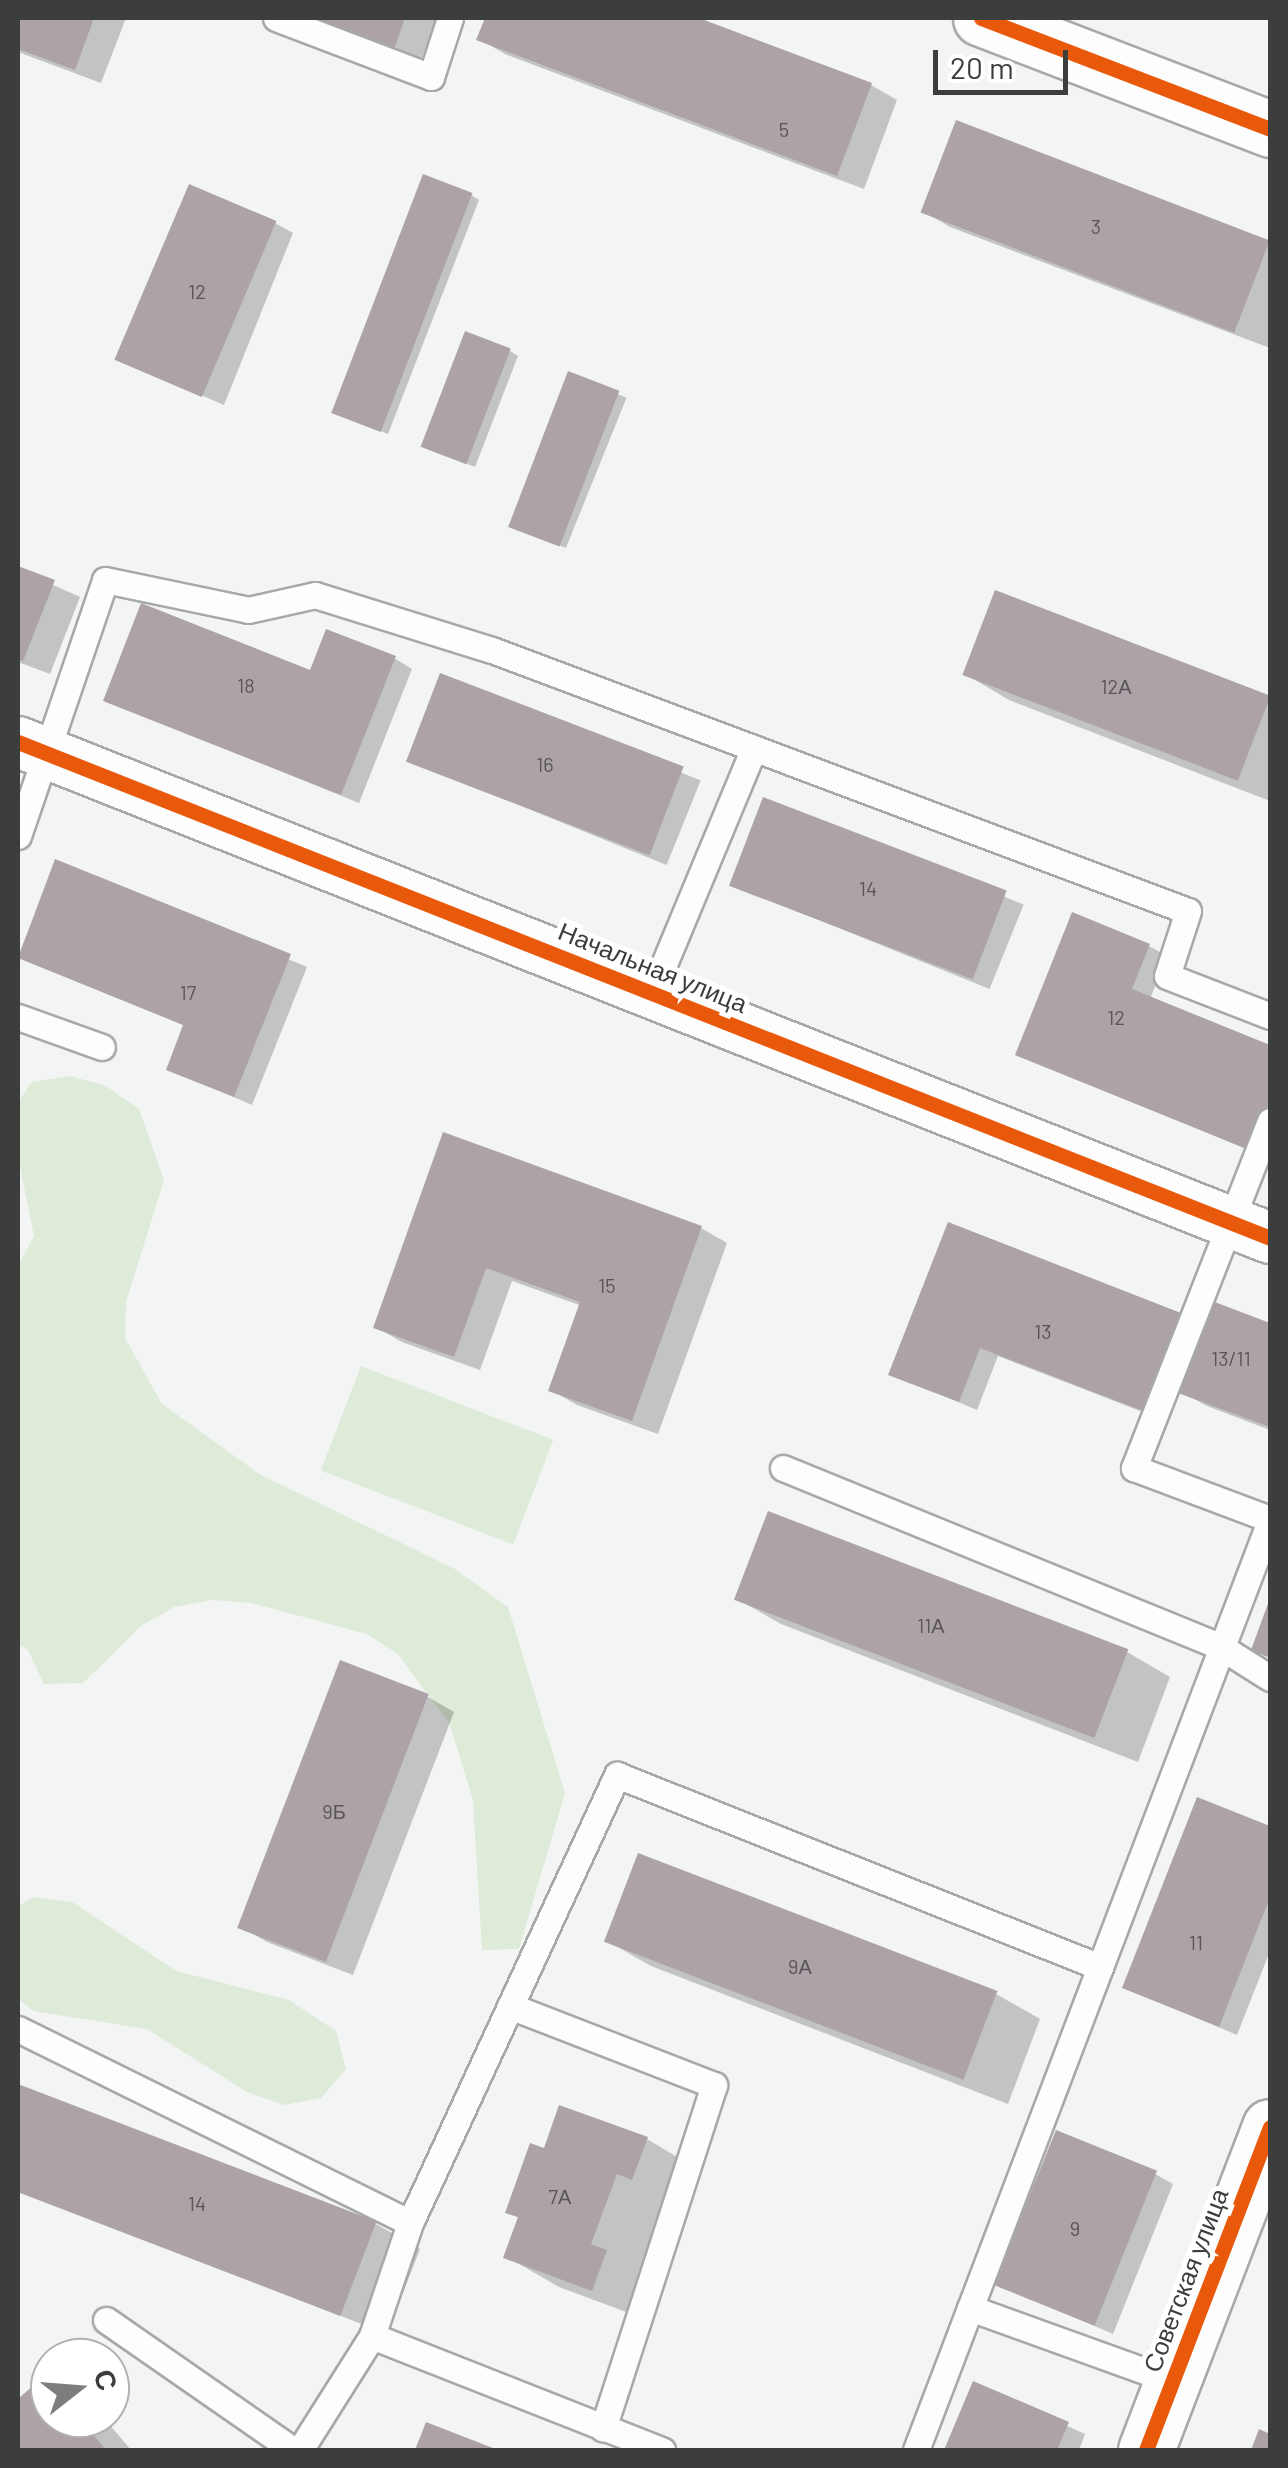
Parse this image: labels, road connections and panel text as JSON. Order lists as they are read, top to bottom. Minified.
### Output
{"streets":{"street":["Начальная улица","Советская улица"]},"house_numbers":["5","3","12","18","12А","16","14","17","12","15","13","13/11","11А","9Б","11","9А","7А","14","9"],"scale_bar":"20 m","north":"right"}
